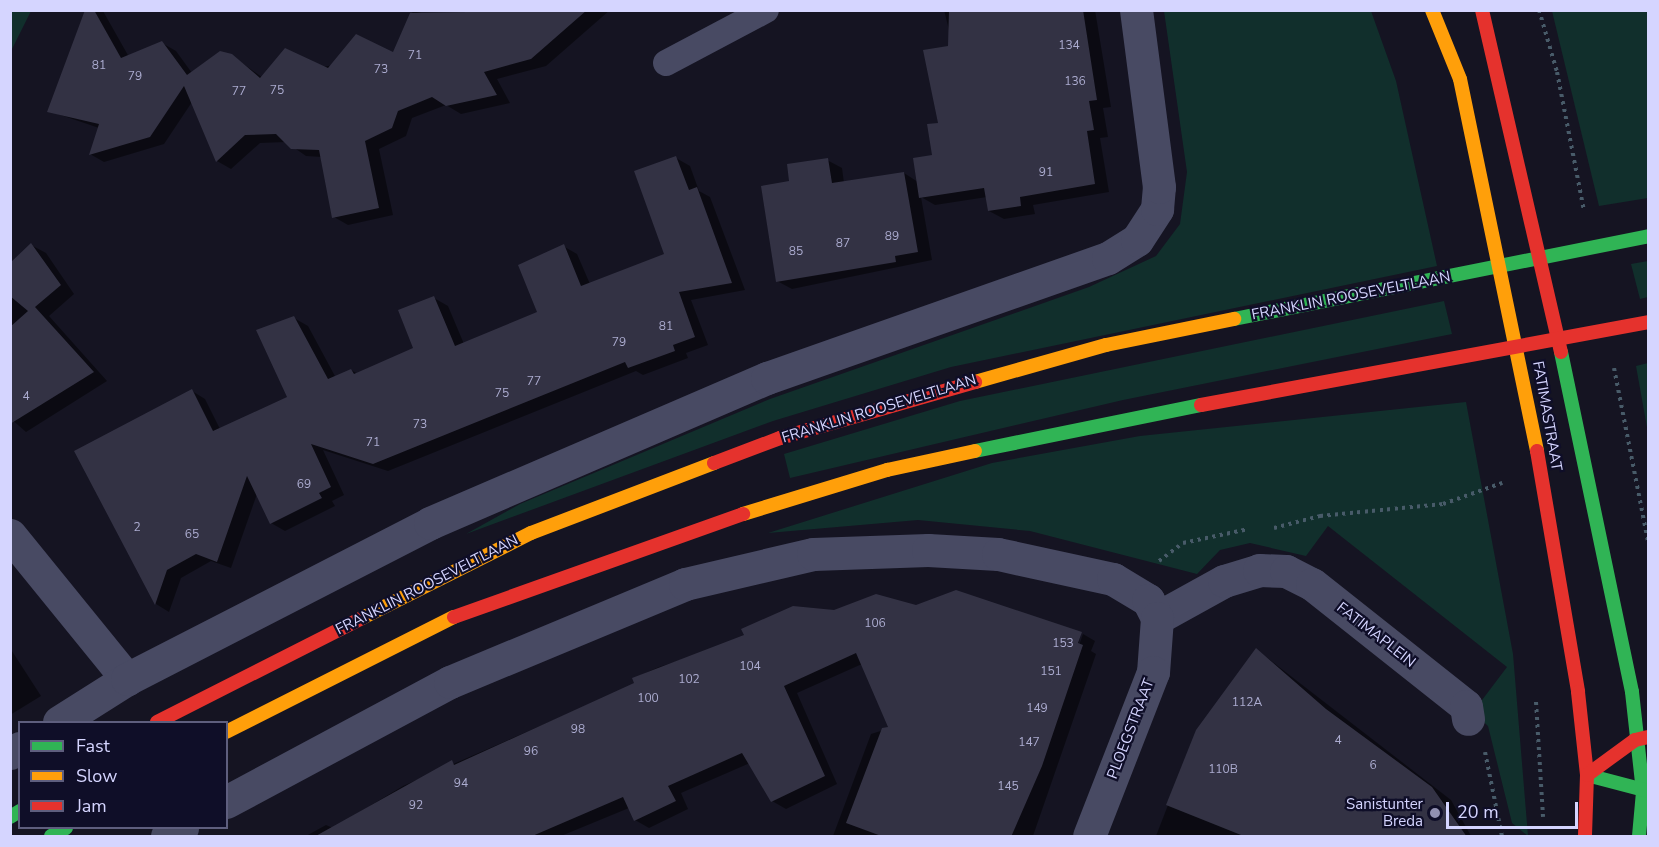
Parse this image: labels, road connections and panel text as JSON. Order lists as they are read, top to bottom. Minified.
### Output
{"streets":{"main road":["FRANKLIN ROOSEVELTLAAN","FATIMASTRAAT"],"street":["FATIMAPLEIN","PLOEGSTRAAT"]},"crossings":[["FATIMAPLEIN","PLOEGSTRAAT"]],"places":["Sanistunter Breda"],"house_numbers":["134","71","81","73","79","136","75","77","91","89","87","85","81","79","77","75","4","73","71","69","2","65","106","153","104","151","102","100","112A","149","98","4","147","96","6","110B","94","145","92"],"legend":["Fast","Slow","Jam"],"scale_bar":"20 m"}
